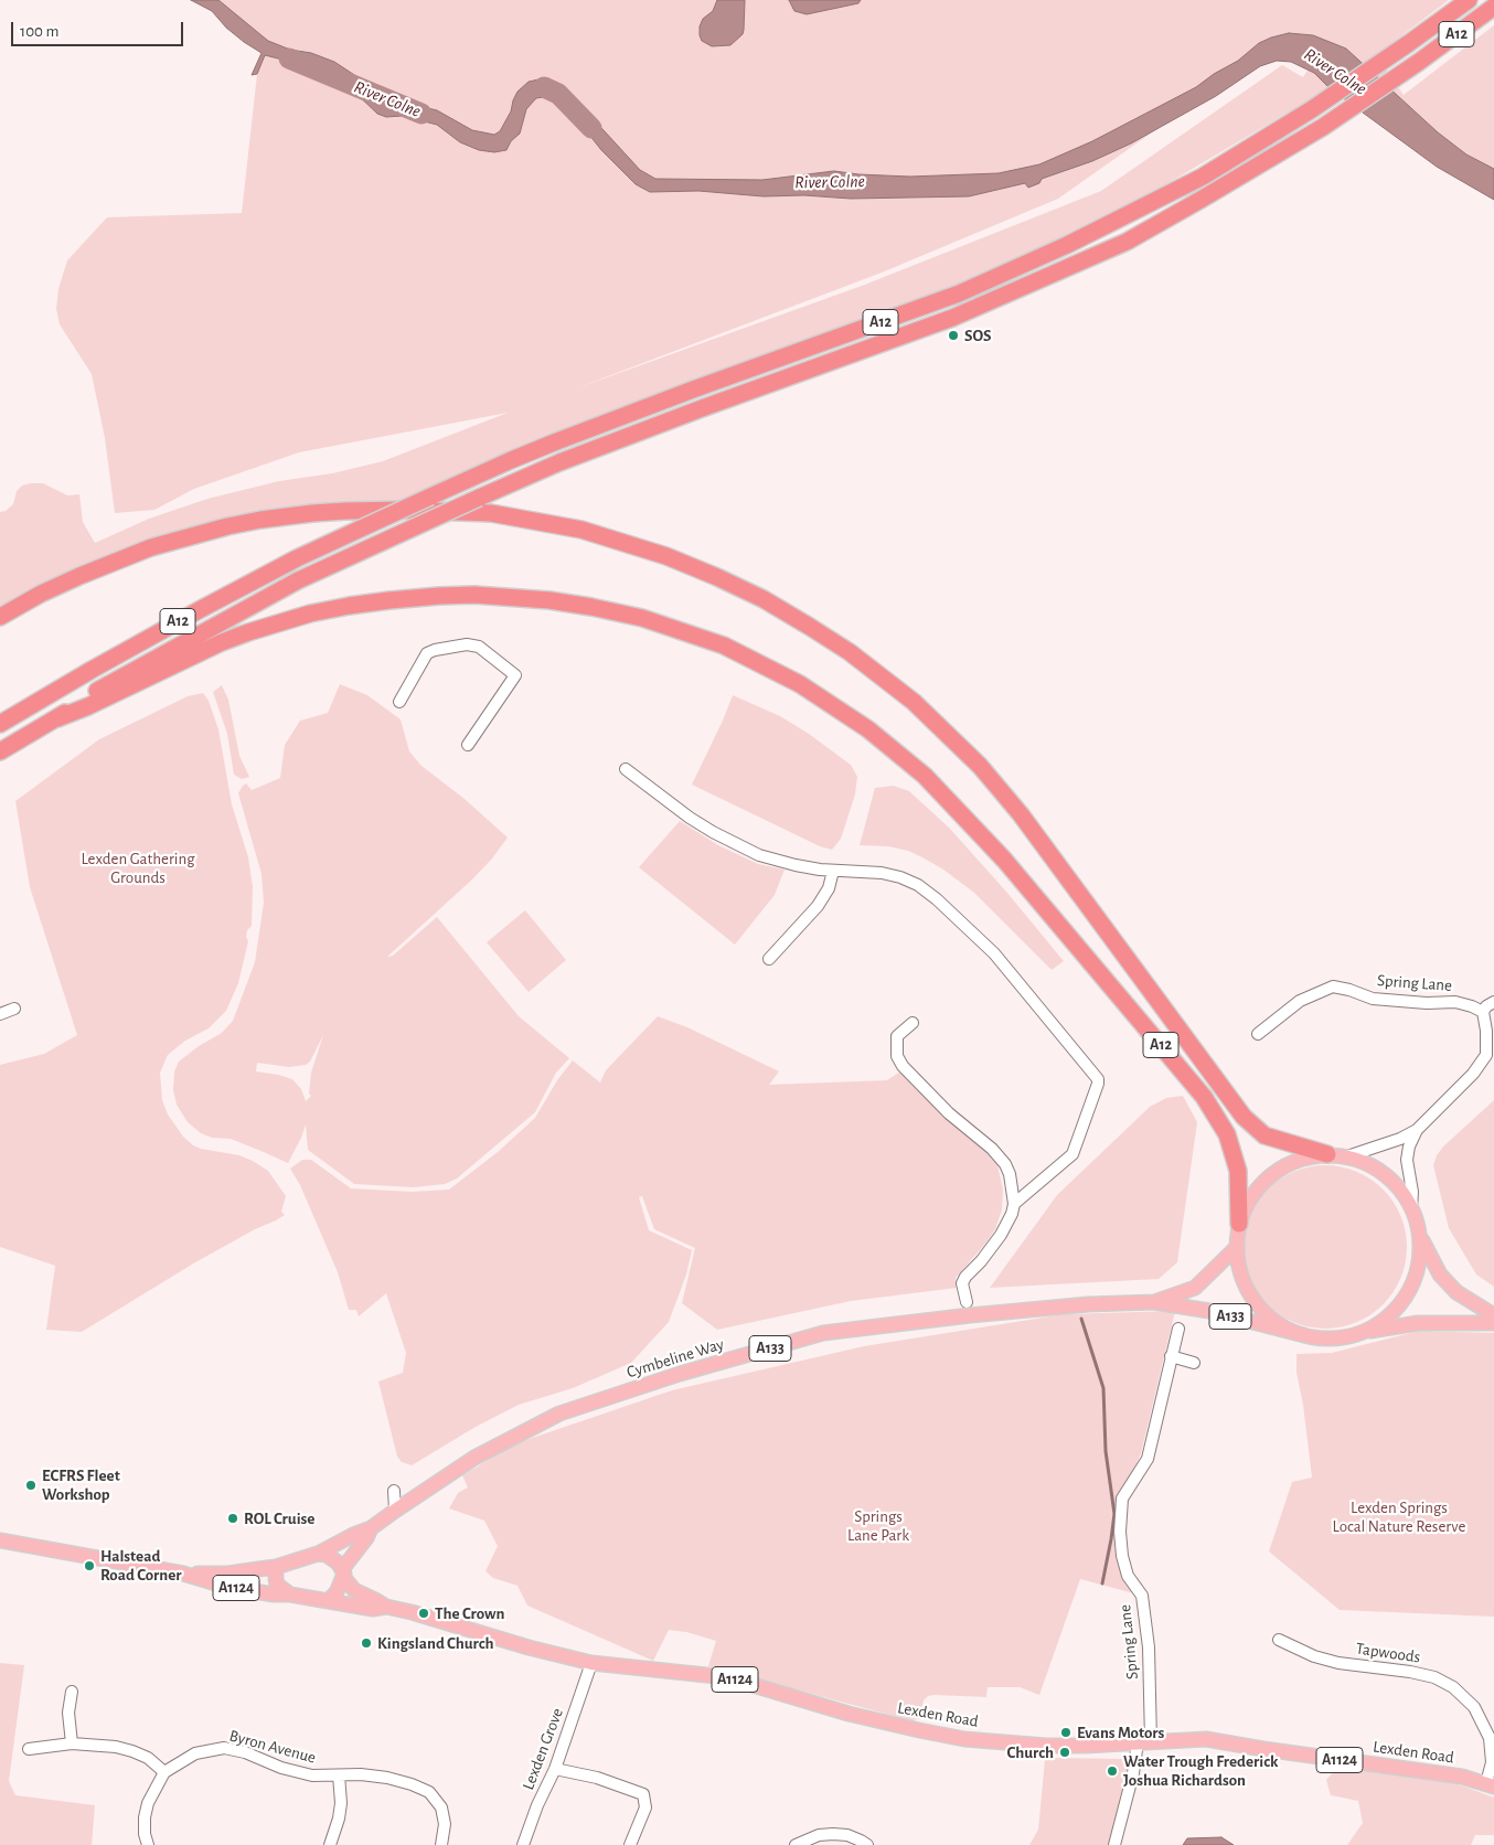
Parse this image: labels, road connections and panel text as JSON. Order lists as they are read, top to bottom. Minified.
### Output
{"streets":{"highway":["A12"],"main road":["A133","Cymbeline Way","A1124","Lexden Road"],"street":["Spring Lane","Tapwoods","Byron Avenue","Lexden Grove"]},"crossings":[["A12","Cymbeline Way"],["Spring Lane","Lexden Road"],["Cymbeline Way","A1124"],["Cymbeline Way","Lexden Road"],["A1124","Lexden Road"],["Tapwoods","Lexden Road"],["Lexden Road","Lexden Grove"]],"water":["River Colne"],"parks":["Lexden Gathering Grounds","Lexden Springs Local Nature Reserve","Springs Lane Park"],"places":["SOS","ECFRS Fleet Workshop","ROL Cruise","Halstead Road Corner","The Crown","Kingsland Church","Evans Motors","Church","Water Trough Frederick Joshua Richardson"],"scale_bar":"100 m"}
